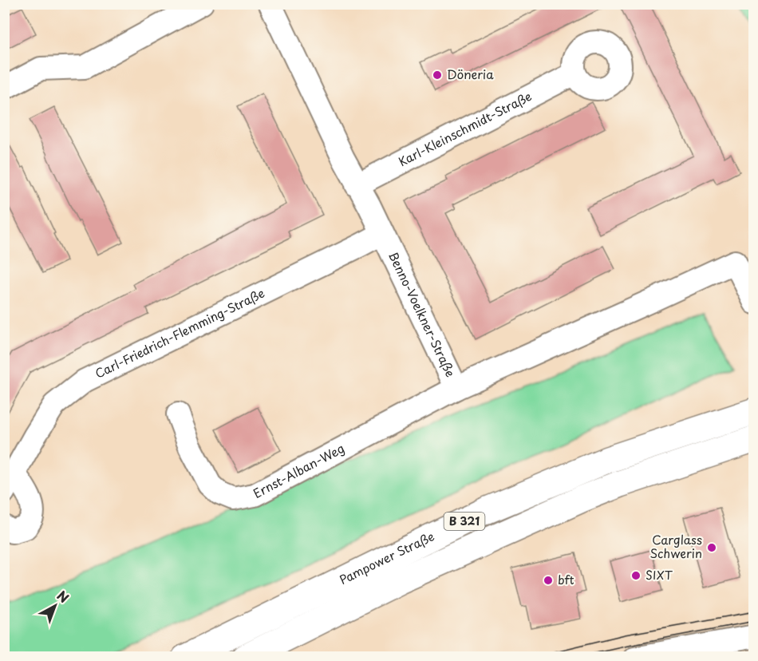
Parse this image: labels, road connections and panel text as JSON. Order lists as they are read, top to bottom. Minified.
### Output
{"streets":{"main road":["B 321","Pampower Straße"],"street":["Karl-Kleinschmidt-Straße","Benno-Voelkner-Straße","Carl-Friedrich-Flemming-Straße","Ernst-Alban-Weg"]},"crossings":[["Karl-Kleinschmidt-Straße","Benno-Voelkner-Straße"],["Benno-Voelkner-Straße","Carl-Friedrich-Flemming-Straße"],["Benno-Voelkner-Straße","Ernst-Alban-Weg"]],"places":["Döneria","Carglass Schwerin","SIXT","bft"],"north":"top right"}
